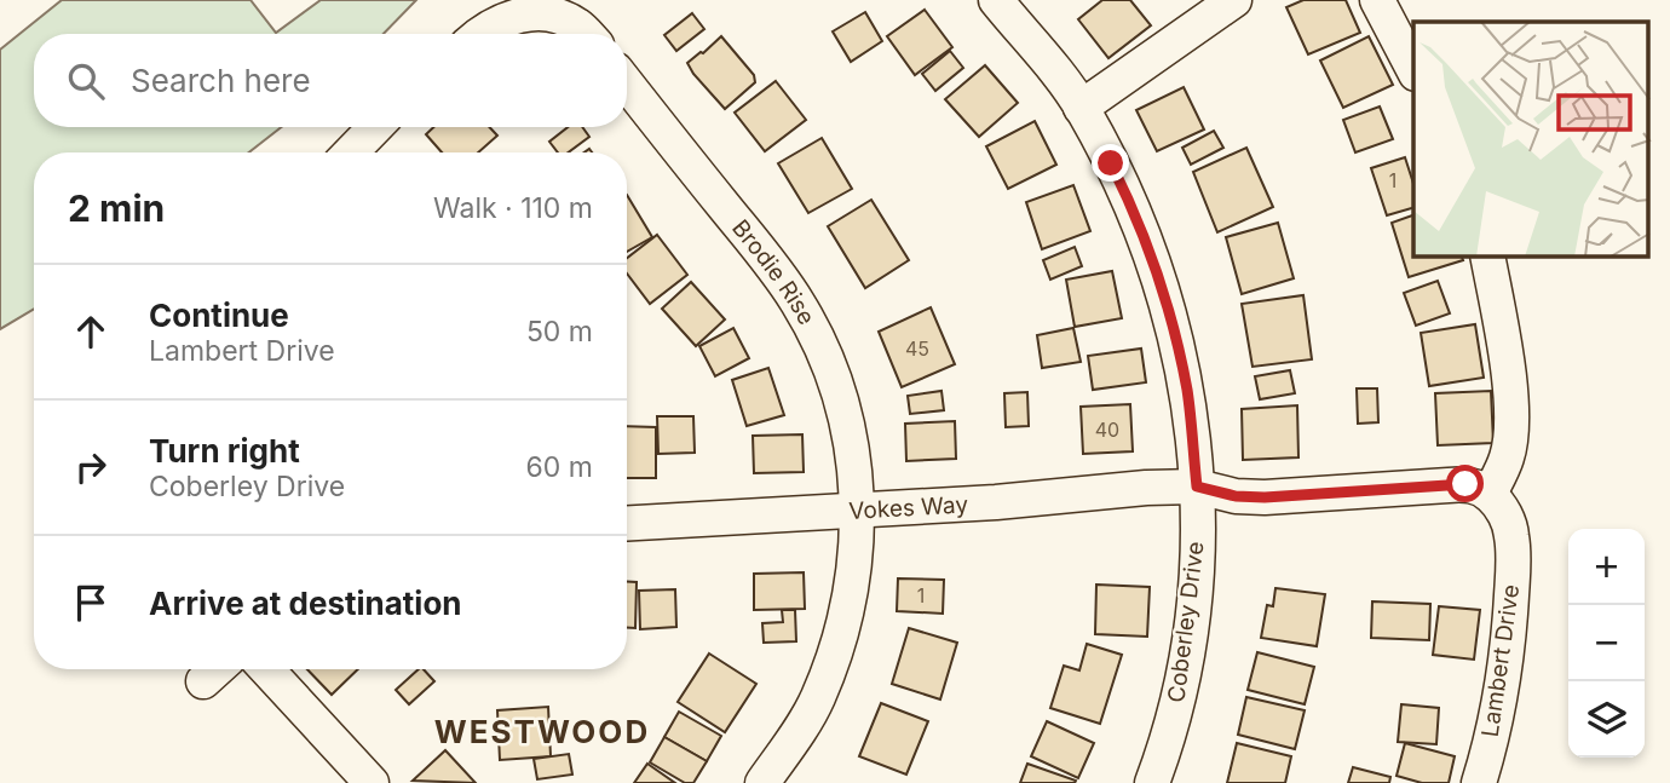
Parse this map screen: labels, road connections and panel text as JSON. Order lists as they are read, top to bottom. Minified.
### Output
{"streets":{"street":["Brodie Rise","Vokes Way","Coberley Drive","Lambert Drive"]},"crossings":[["Brodie Rise","Vokes Way"],["Vokes Way","Coberley Drive"]],"districts":["WESTWOOD"],"house_numbers":["1","45","40","1"],"page":{"search":"Search here","heading":["2 min","Walk · 110 m"],"list":[["Continue","Lambert Drive","50 m"],["Turn right","Coberley Drive","60 m"],"Arrive at destination"],"map_buttons":["+","−"]}}
